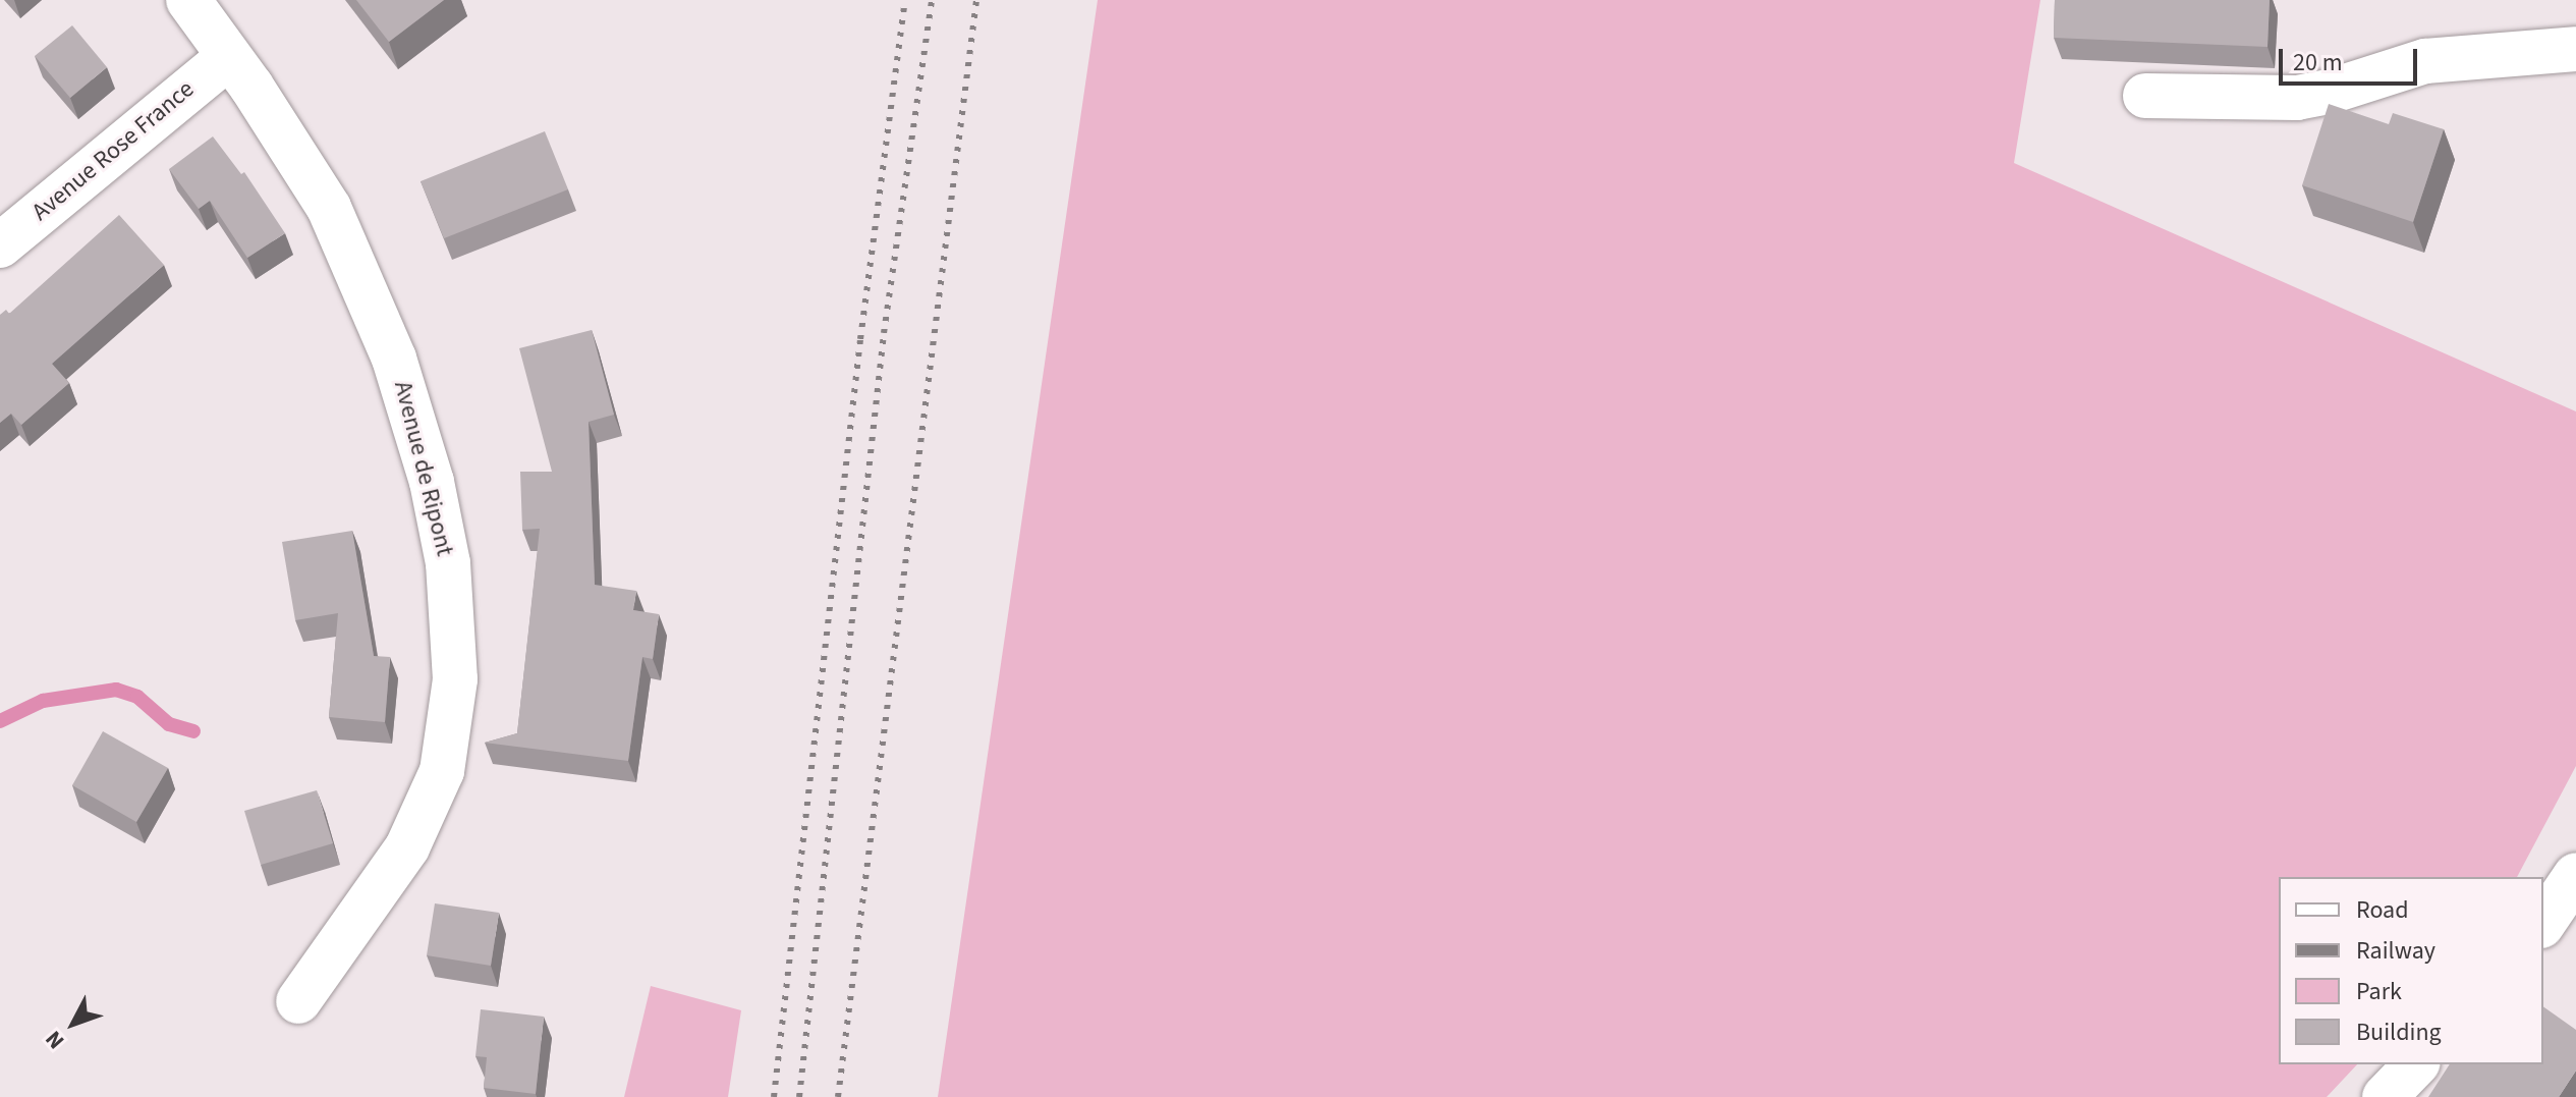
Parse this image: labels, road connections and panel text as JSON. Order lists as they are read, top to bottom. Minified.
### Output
{"streets":{"street":["Avenue Rose France","Avenue de Ripont"]},"crossings":[["Avenue Rose France","Avenue de Ripont"]],"legend":["Road","Railway","Park","Building"],"scale_bar":"20 m","north":"bottom left"}
